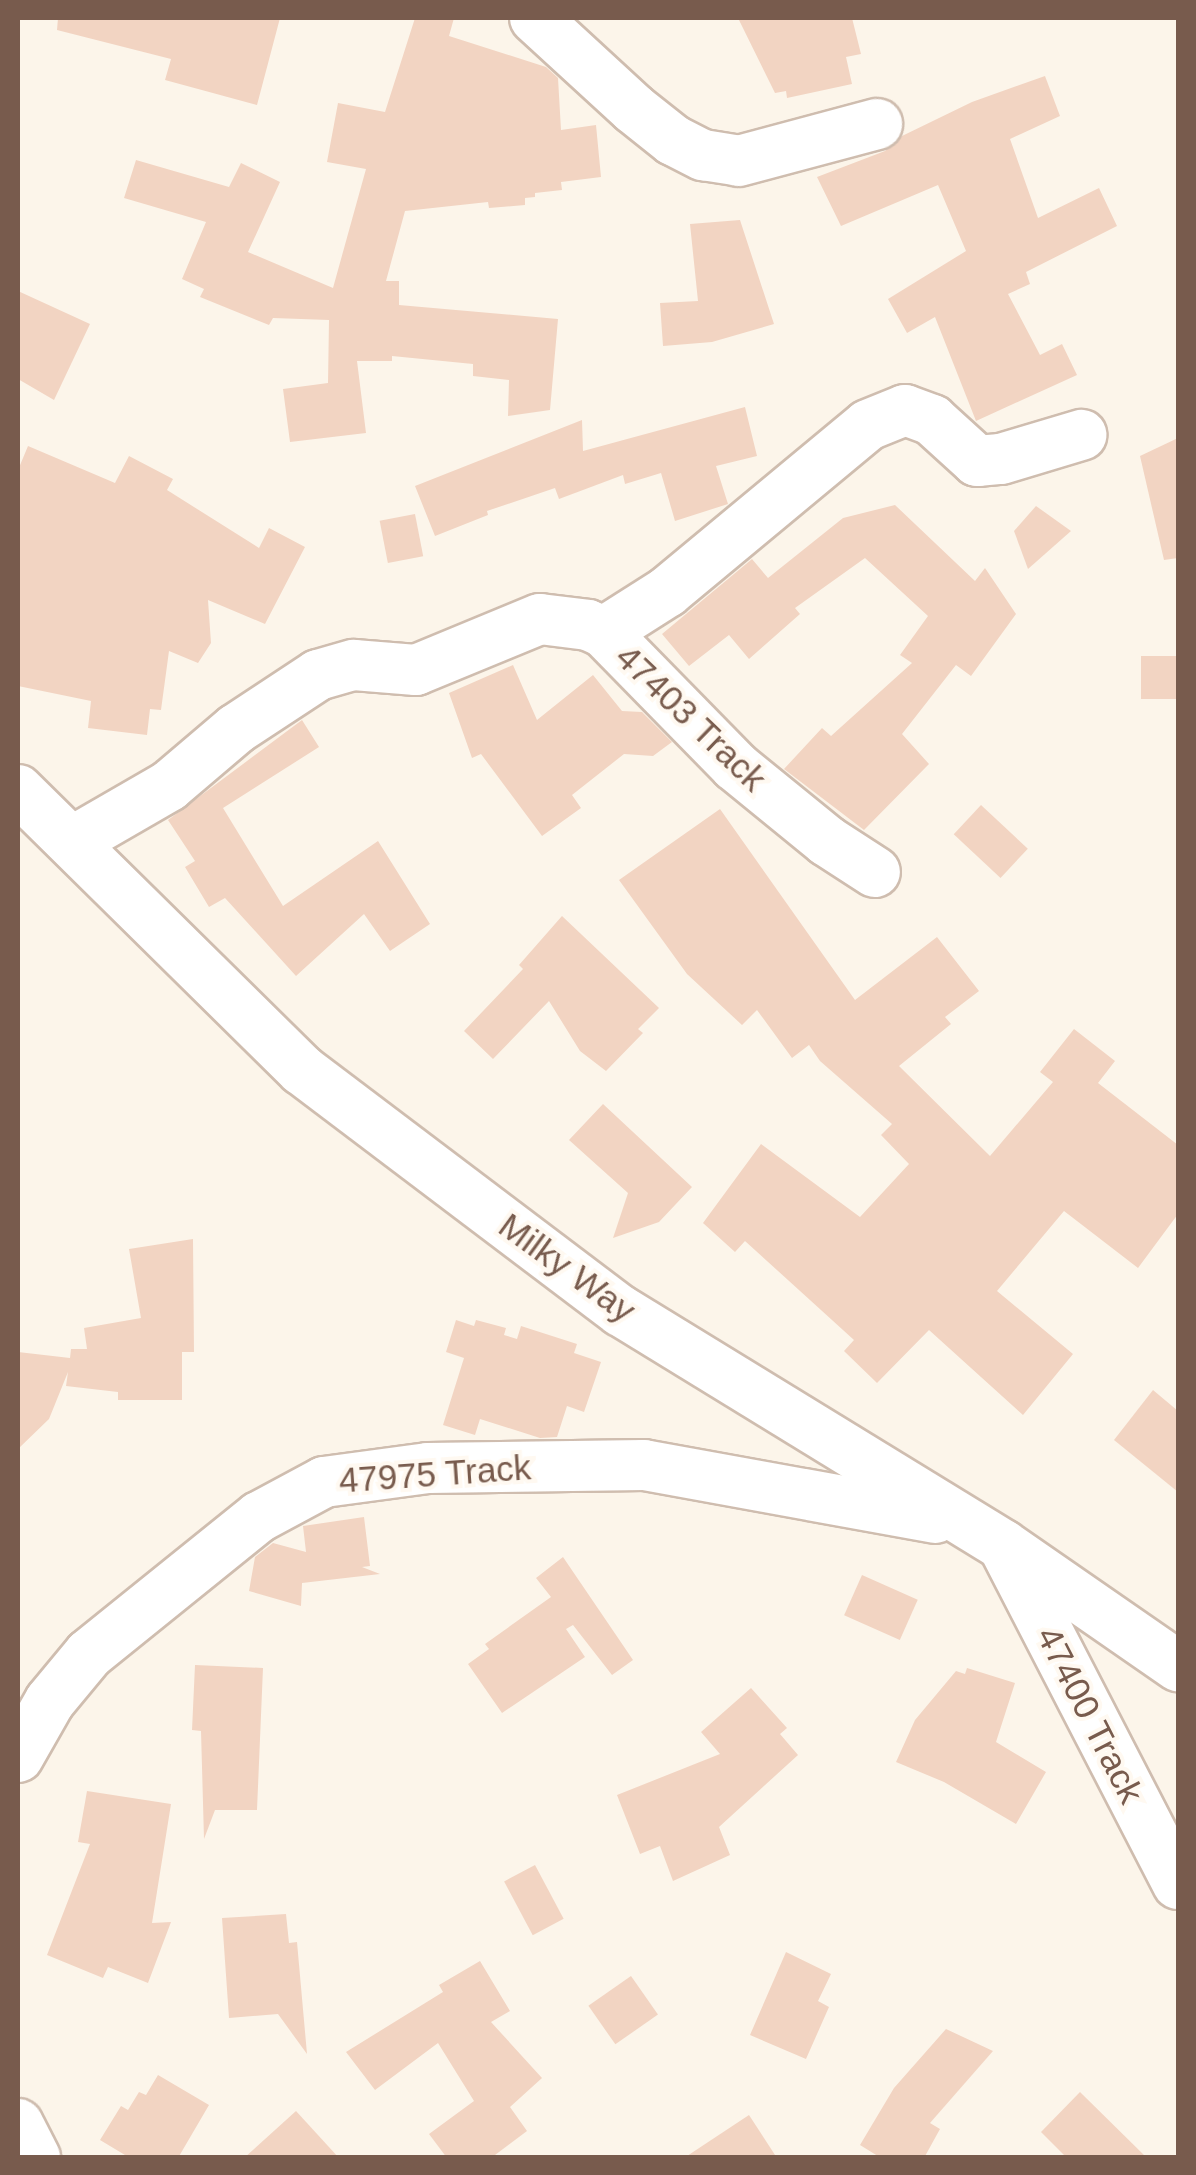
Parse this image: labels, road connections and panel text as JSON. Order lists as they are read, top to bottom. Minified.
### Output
{"streets":{"street":["47403 Track","Milky Way","47975 Track","47400 Track"]},"crossings":[["47403 Track","Milky Way"],["Milky Way","47975 Track"],["Milky Way","47400 Track"]]}
